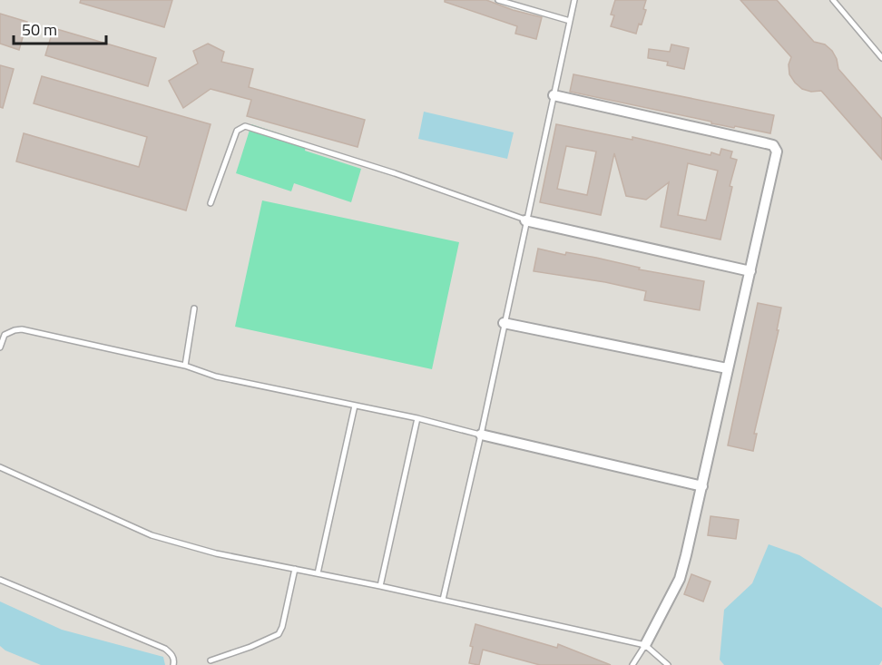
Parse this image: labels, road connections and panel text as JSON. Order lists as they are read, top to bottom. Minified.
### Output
{"scale_bar":"50 m"}
